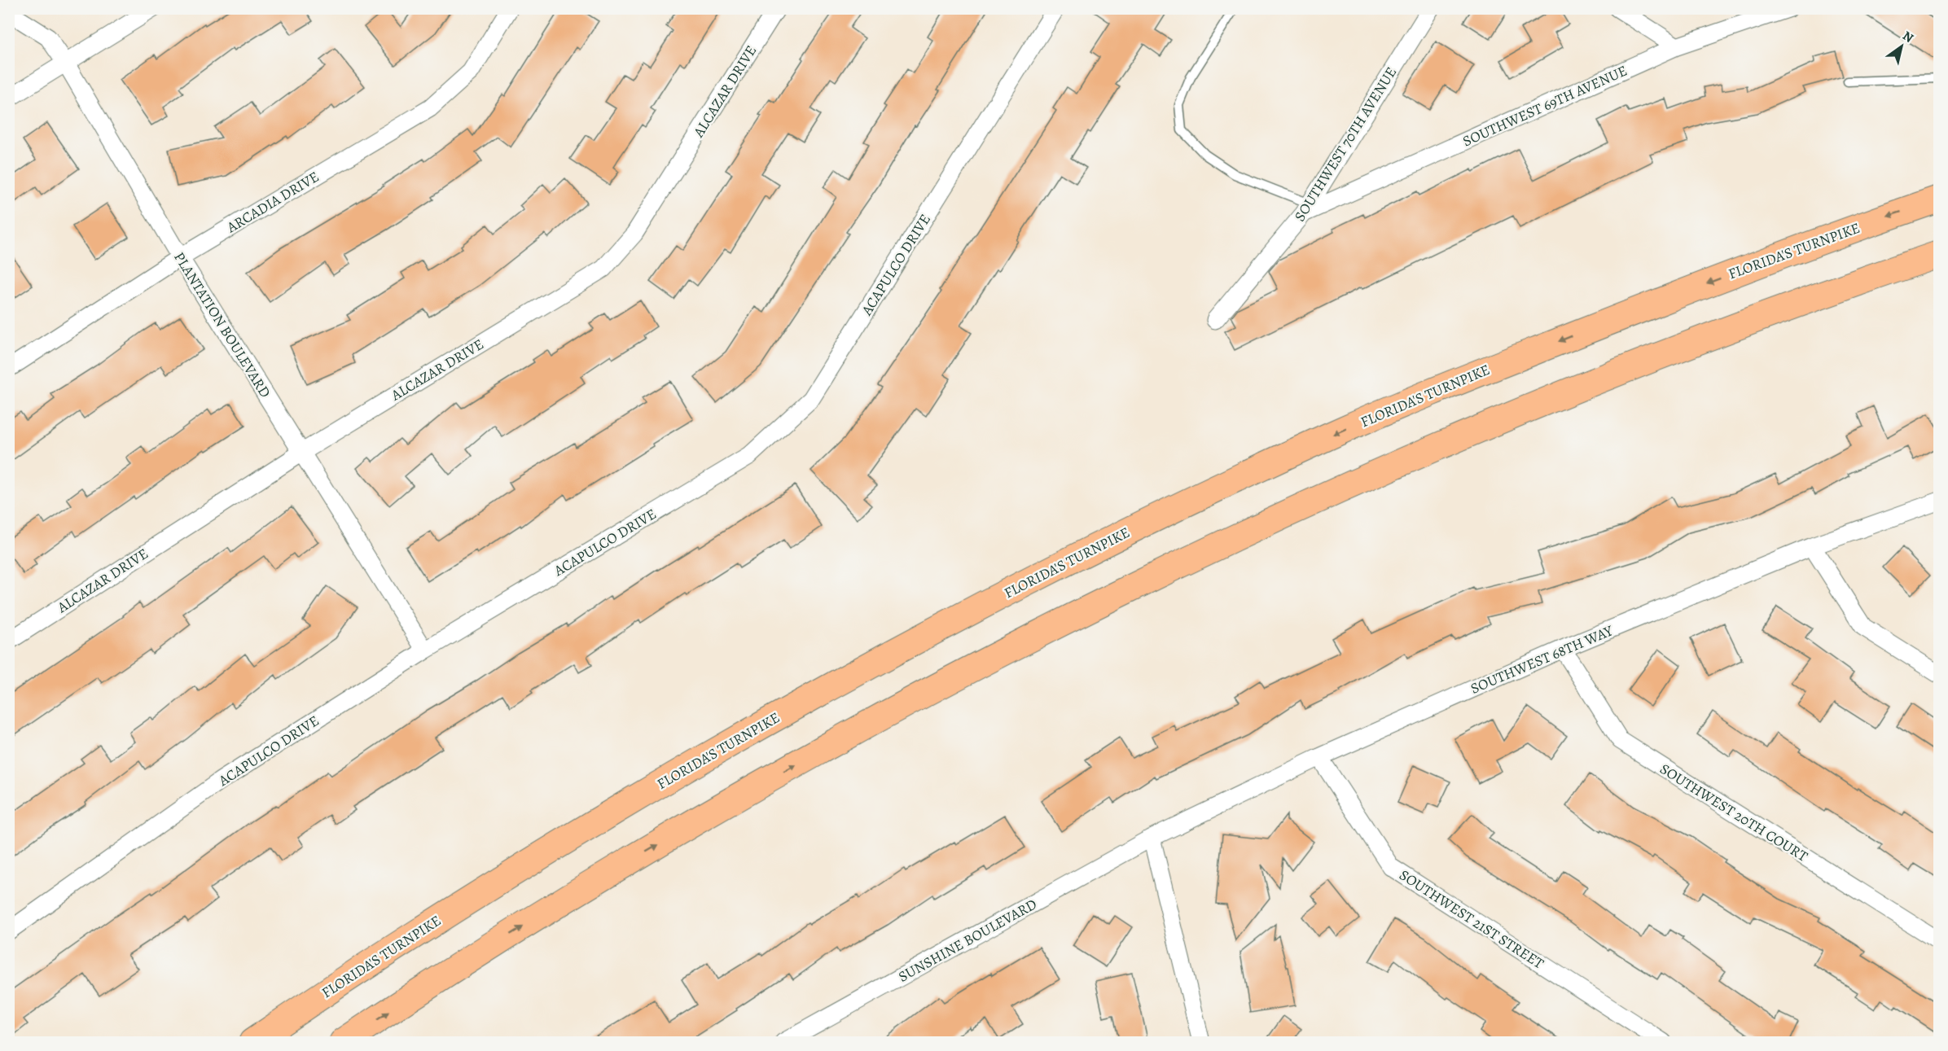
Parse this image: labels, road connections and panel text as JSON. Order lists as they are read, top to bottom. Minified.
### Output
{"streets":{"highway":["FLORIDA'S TURNPIKE"],"street":["ALCAZAR DRIVE","SOUTHWEST 69TH AVENUE","SOUTHWEST 70TH AVENUE","ARCADIA DRIVE","ACAPULCO DRIVE","PLANTATION BOULEVARD","SOUTHWEST 68TH WAY","SOUTHWEST 20TH COURT","SOUTHWEST 21ST STREET","SUNSHINE BOULEVARD"]},"crossings":[["ALCAZAR DRIVE","PLANTATION BOULEVARD"],["SOUTHWEST 69TH AVENUE","SOUTHWEST 70TH AVENUE"],["ARCADIA DRIVE","PLANTATION BOULEVARD"],["ACAPULCO DRIVE","PLANTATION BOULEVARD"],["SOUTHWEST 68TH WAY","SOUTHWEST 20TH COURT"],["SOUTHWEST 68TH WAY","SOUTHWEST 21ST STREET"],["SOUTHWEST 68TH WAY","SUNSHINE BOULEVARD"]],"north":"top right"}
